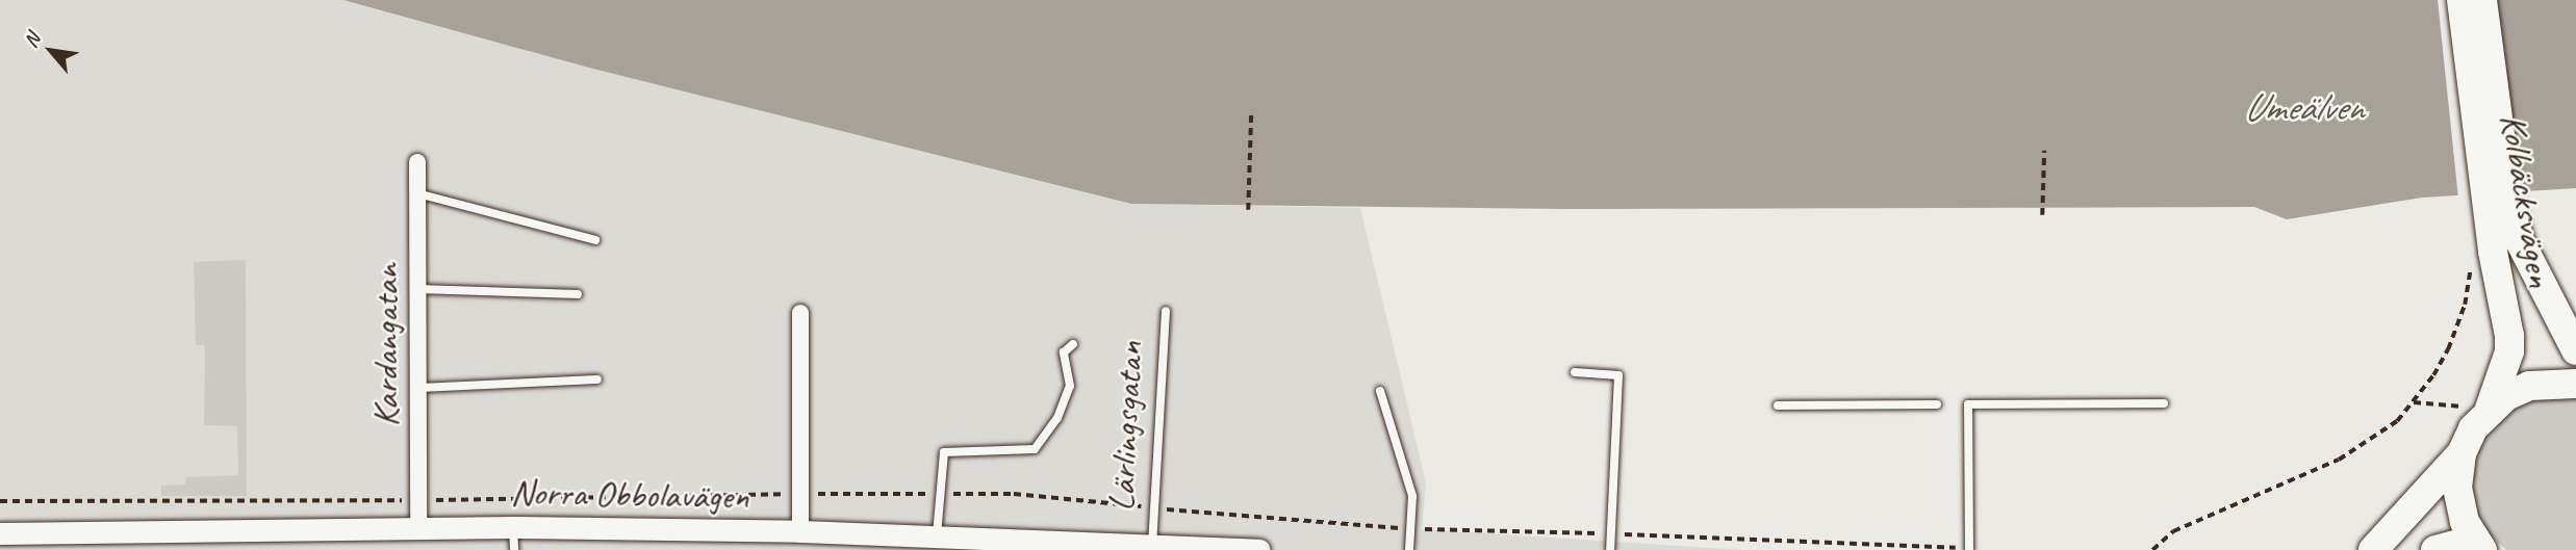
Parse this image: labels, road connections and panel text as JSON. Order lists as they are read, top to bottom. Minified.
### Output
{"streets":{"highway":["Kolbäcksvägen"],"street":["Kardangatan","Norra Obbolavägen"],"lane":["Lärlingsgatan"]},"crossings":[["Kardangatan","Norra Obbolavägen"],["Lärlingsgatan","Norra Obbolavägen"]],"water":["Umeälven"],"north":"top left"}
